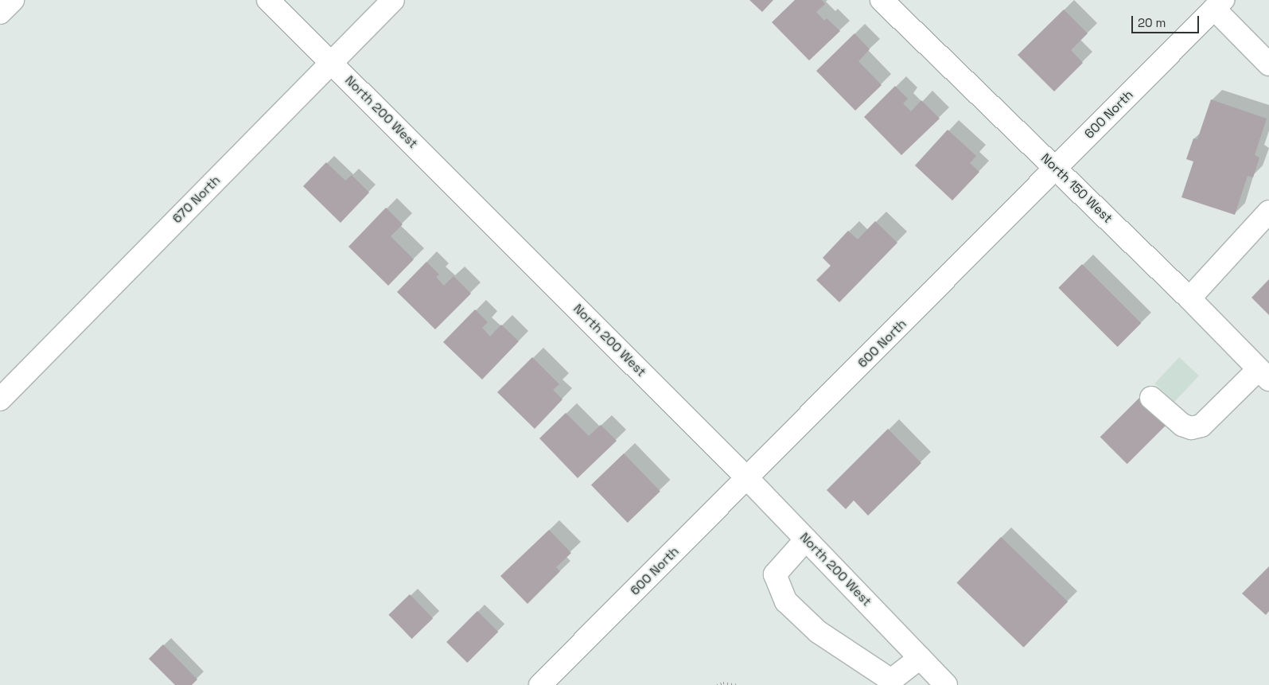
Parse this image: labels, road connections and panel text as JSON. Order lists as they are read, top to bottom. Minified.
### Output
{"streets":{"street":["North 200 West","600 North","North 150 West","670 North"]},"crossings":[["North 200 West","600 North"],["North 200 West","670 North"],["600 North","North 150 West"]],"scale_bar":"20 m"}
